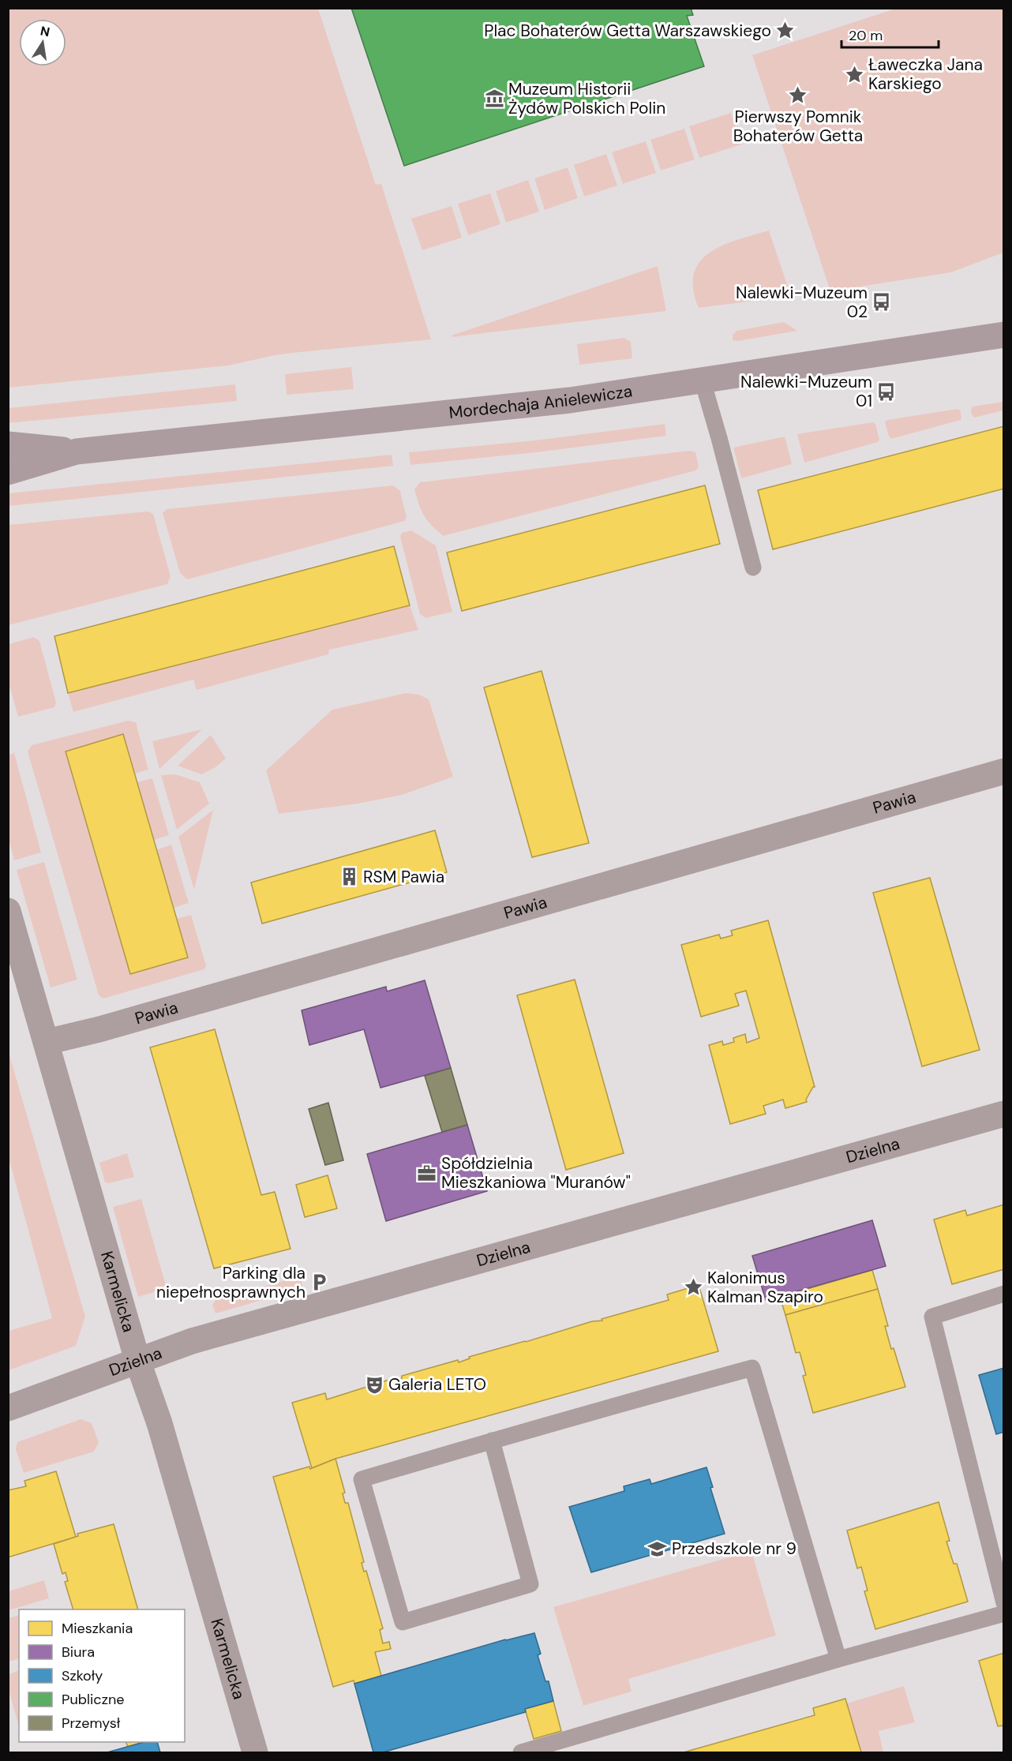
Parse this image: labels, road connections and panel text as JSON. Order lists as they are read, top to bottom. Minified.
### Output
{"streets":{"street":["Mordechaja Anielewicza","Pawia","Dzielna","Karmelicka"]},"crossings":[["Pawia","Karmelicka"],["Dzielna","Karmelicka"]],"places":{"place":["Plac Bohaterów Getta Warszawskiego","Ławeczka Jana Karskiego","Pierwszy Pomnik Bohaterów Getta","Kalonimus Kalman Szapiro"],"museum":["Muzeum Historii Żydów Polskich Polin"],"bus stop":["Nalewki-Muzeum 02","Nalewki-Muzeum 01"],"building":["RSM Pawia"],"office":["Spółdzielnia Mieszkaniowa \"Muranów\""],"parking":["Parking dla niepełnosprawnych"],"theatre":["Galeria LETO"],"school or university":["Przedszkole nr 9"]},"legend":["Mieszkania","Biura","Szkoły","Publiczne","Przemysł"],"scale_bar":"20 m","north":"top"}
